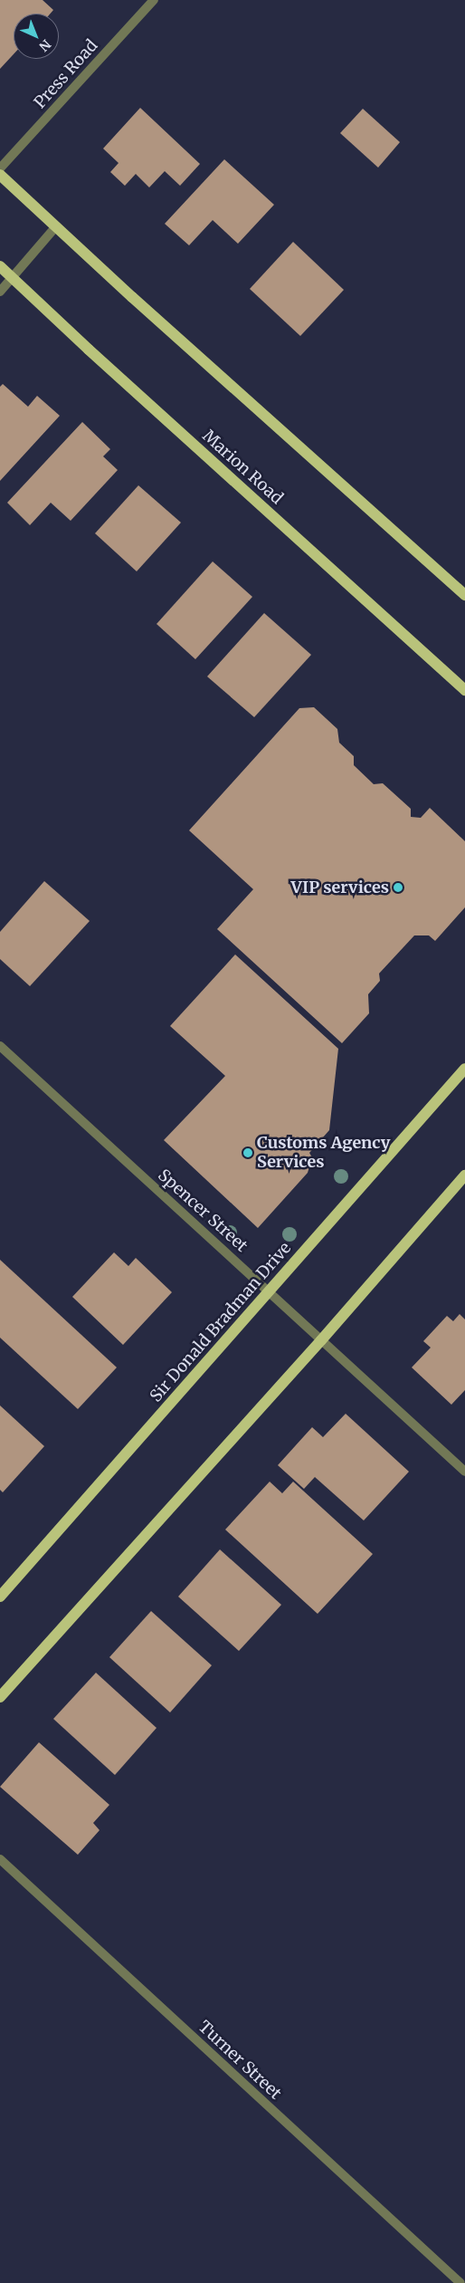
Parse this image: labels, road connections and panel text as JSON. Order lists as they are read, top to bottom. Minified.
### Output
{"streets":{"main road":["Marion Road","Sir Donald Bradman Drive"],"street":["Press Road","Spencer Street","Turner Street"]},"crossings":[["Spencer Street","Sir Donald Bradman Drive"]],"places":["VIP services","Customs Agency Services"],"north":"bottom right"}
